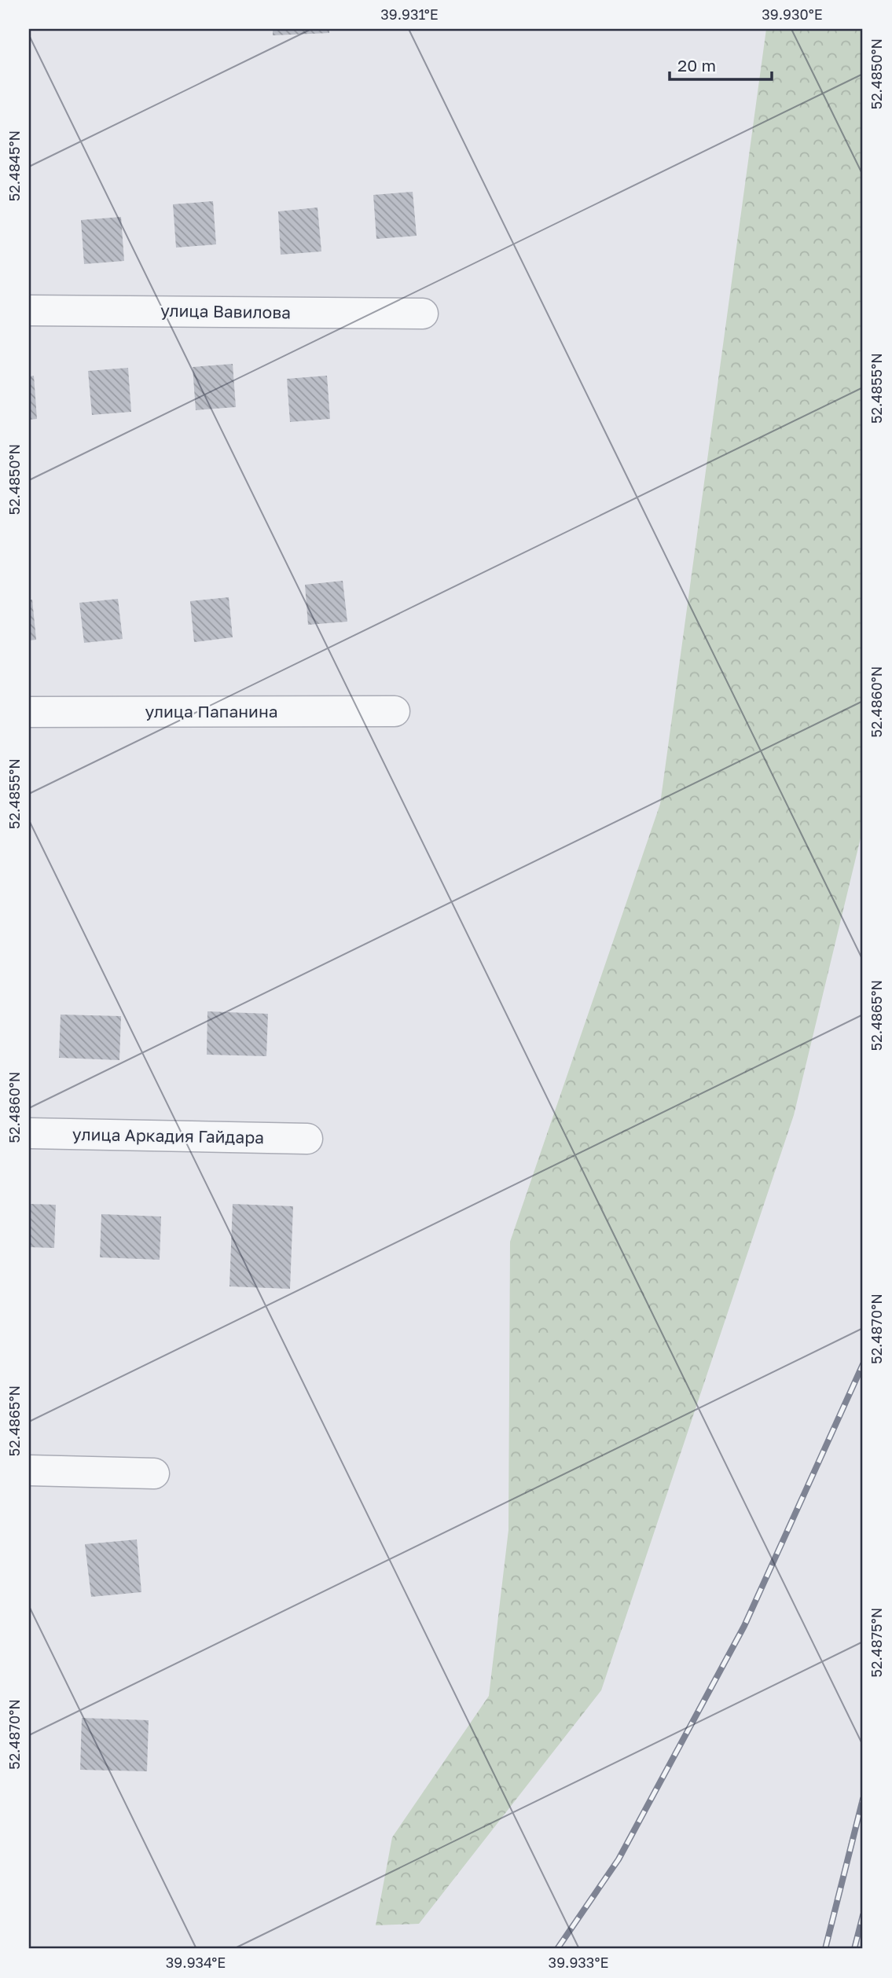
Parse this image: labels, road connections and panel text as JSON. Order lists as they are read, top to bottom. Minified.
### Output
{"streets":{"street":["улица Вавилова","улица Папанина","улица Аркадия Гайдара"]},"scale_bar":"20 m","coordinates":["39.931°E","39.930°E","52.4850°N","52.4845°N","52.4855°N","52.4860°N","52.4865°N","52.4870°N","52.4875°N","39.934°E","39.933°E"]}
